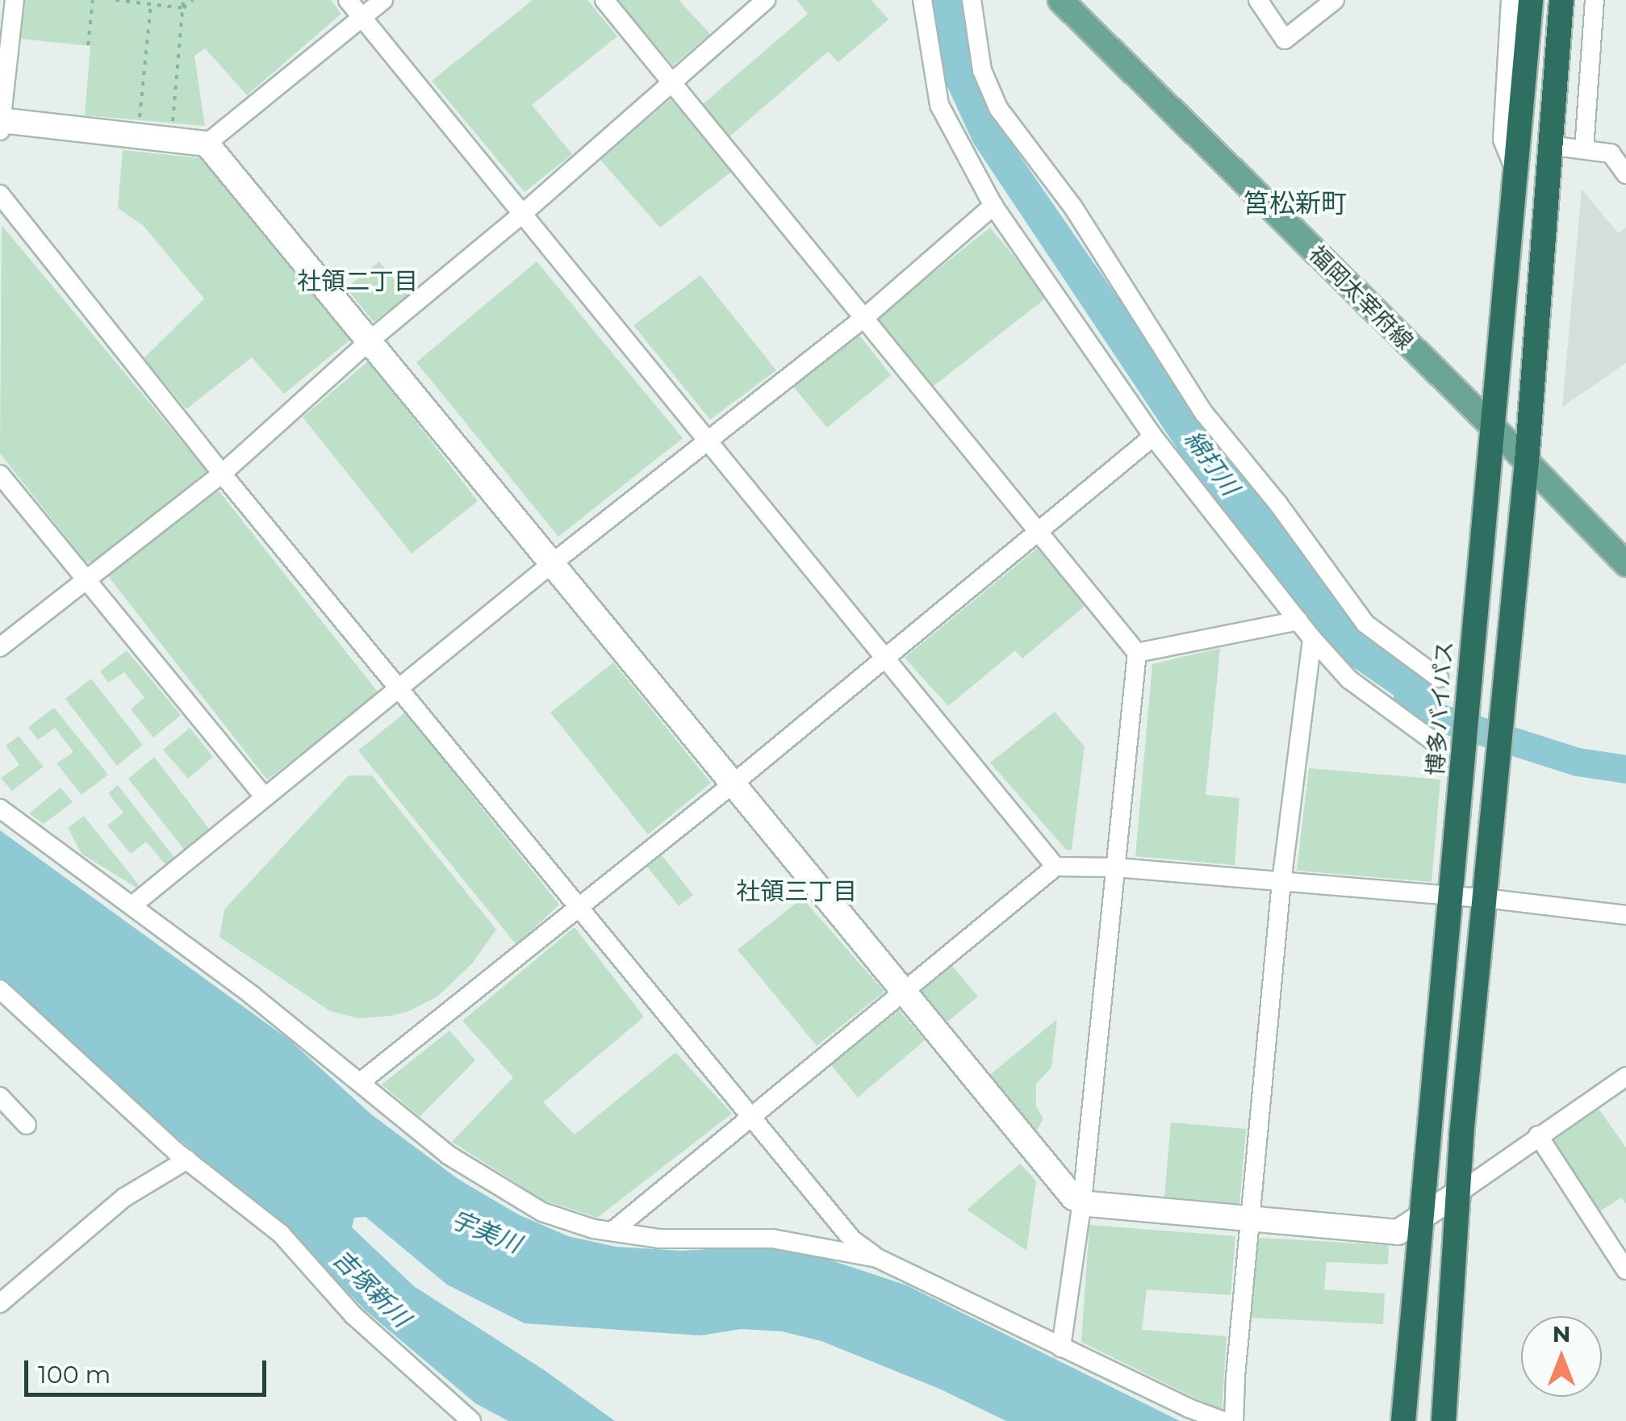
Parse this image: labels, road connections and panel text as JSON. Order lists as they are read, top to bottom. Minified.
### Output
{"streets":{"highway":["博多バイパス"],"main road":["福岡太宰府線"]},"crossings":[["福岡太宰府線","博多バイパス"]],"districts":["筥松新町","社領二丁目","社領三丁目"],"water":["綿打川","宇美川","吉塚新川"],"scale_bar":"100 m","north":"top"}
